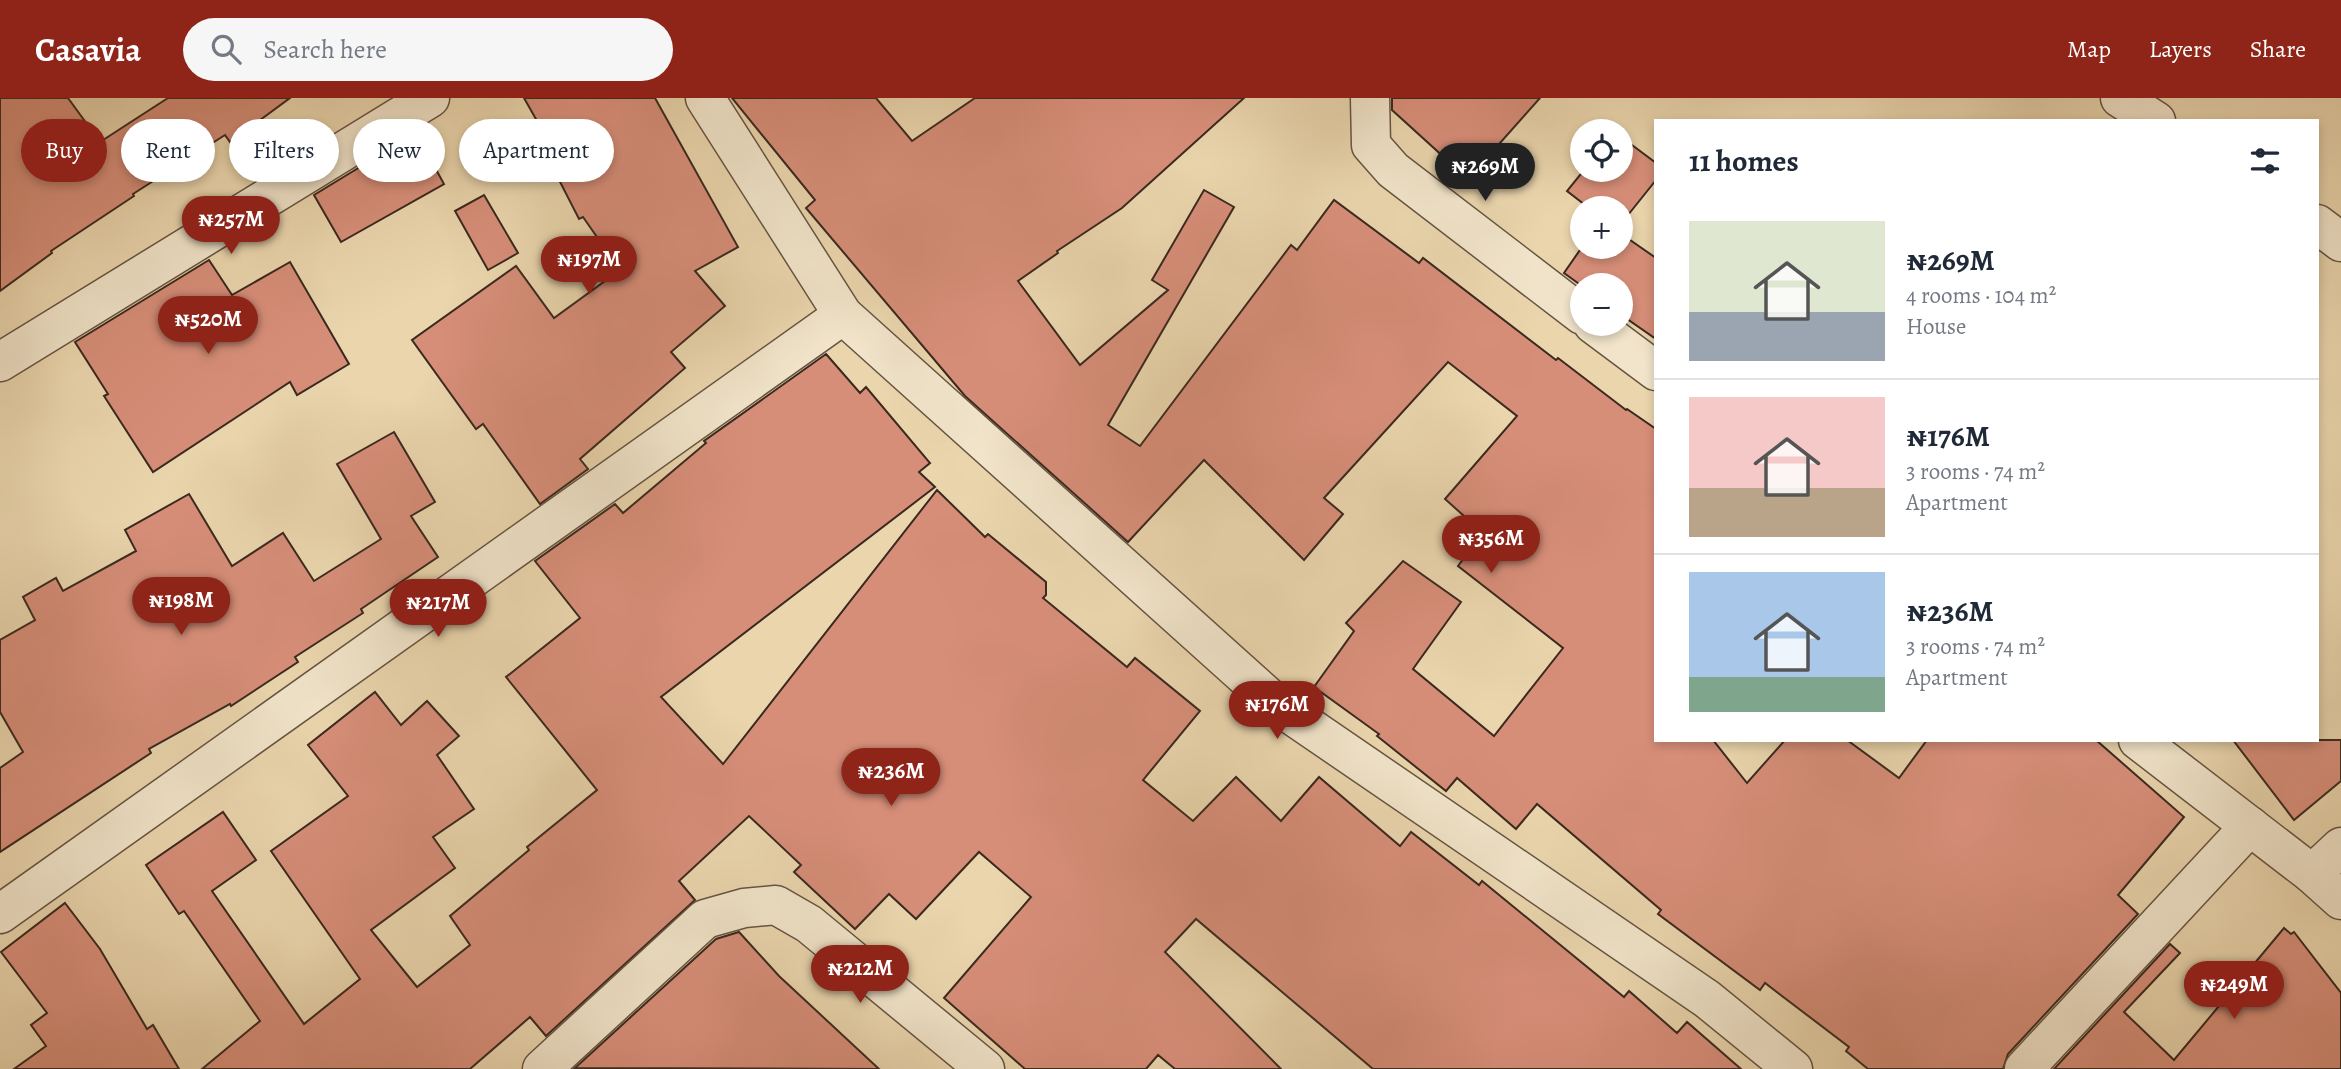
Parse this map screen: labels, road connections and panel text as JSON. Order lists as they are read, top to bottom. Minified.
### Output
{"page":{"header":"Casavia","search":"Search here","nav":["Map","Layers","Share"],"map_buttons":["+","−"],"chip":["Buy","Rent","Filters","New","Apartment"],"heading":"11 homes","price":["₦269M","₦257M","₦197M","₦520M","₦356M","₦198M","₦217M","₦176M","₦236M","₦212M","₦249M"],"list":[{"name":"₦269M","note":"4 rooms · 104 m² · House"},{"name":"₦176M","note":"3 rooms · 74 m² · Apartment"},{"name":"₦236M","note":"3 rooms · 74 m² · Apartment"}]}}
